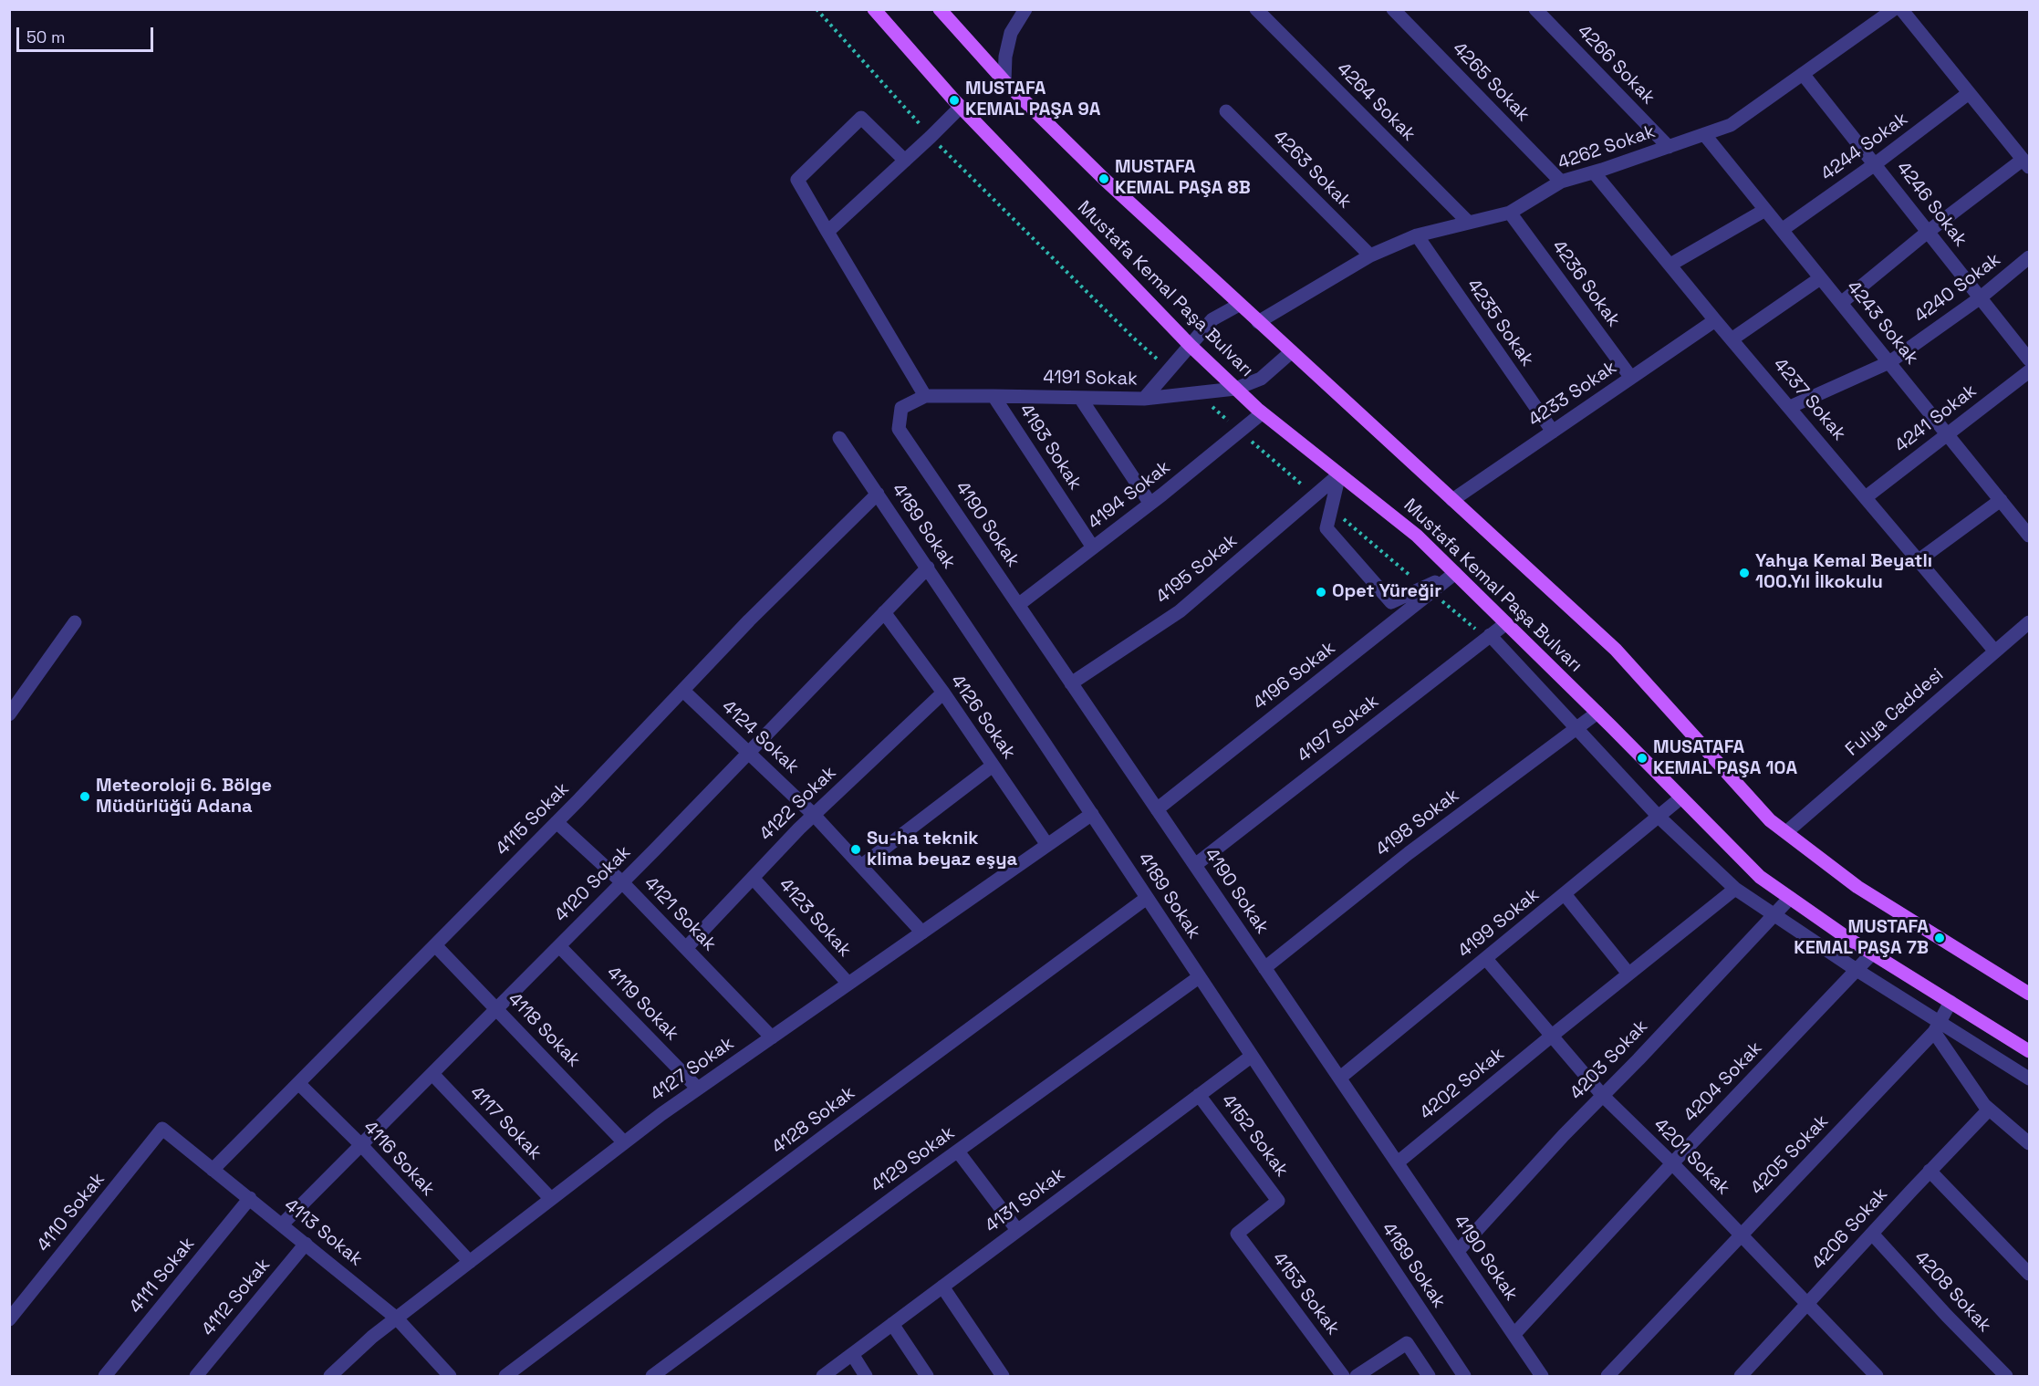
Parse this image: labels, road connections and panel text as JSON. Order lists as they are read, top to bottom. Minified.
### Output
{"streets":{"main road":["Mustafa Kemal Paşa Bulvarı"],"street":["4266 Sokak","4265 Sokak","4264 Sokak","4244 Sokak","4262 Sokak","4263 Sokak","4246 Sokak","4236 Sokak","4240 Sokak","4235 Sokak","4243 Sokak","4191 Sokak","4233 Sokak","4237 Sokak","4241 Sokak","4193 Sokak","4194 Sokak","4190 Sokak","4189 Sokak","4195 Sokak","4196 Sokak","Fulya Caddesi","4126 Sokak","4197 Sokak","4124 Sokak","4122 Sokak","4115 Sokak","4198 Sokak","4120 Sokak","4121 Sokak","4123 Sokak","4199 Sokak","4119 Sokak","4118 Sokak","4203 Sokak","4127 Sokak","4204 Sokak","4202 Sokak","4128 Sokak","4117 Sokak","4152 Sokak","4205 Sokak","4201 Sokak","4116 Sokak","4129 Sokak","4131 Sokak","4110 Sokak","4206 Sokak","4113 Sokak","4111 Sokak","4208 Sokak","4153 Sokak","4112 Sokak"]},"crossings":[["4266 Sokak","4262 Sokak"],["4265 Sokak","4262 Sokak"],["4264 Sokak","4262 Sokak"],["4244 Sokak","4246 Sokak"],["4244 Sokak","4243 Sokak"],["4262 Sokak","4263 Sokak"],["4262 Sokak","4246 Sokak"],["4262 Sokak","4236 Sokak"],["4262 Sokak","Mustafa Kemal Paşa Bulvarı"],["4262 Sokak","4235 Sokak"],["4262 Sokak","4243 Sokak"],["4262 Sokak","4237 Sokak"],["4246 Sokak","4240 Sokak"],["4236 Sokak","4233 Sokak"],["4240 Sokak","4243 Sokak"],["4240 Sokak","4237 Sokak"],["Mustafa Kemal Paşa Bulvarı","4191 Sokak"],["Mustafa Kemal Paşa Bulvarı","4233 Sokak"],["Mustafa Kemal Paşa Bulvarı","4194 Sokak"],["Mustafa Kemal Paşa Bulvarı","4195 Sokak"],["Mustafa Kemal Paşa Bulvarı","4196 Sokak"],["Mustafa Kemal Paşa Bulvarı","Fulya Caddesi"],["Mustafa Kemal Paşa Bulvarı","4197 Sokak"],["Mustafa Kemal Paşa Bulvarı","4198 Sokak"],["Mustafa Kemal Paşa Bulvarı","4199 Sokak"],["Mustafa Kemal Paşa Bulvarı","4203 Sokak"],["Mustafa Kemal Paşa Bulvarı","4204 Sokak"],["Mustafa Kemal Paşa Bulvarı","4205 Sokak"],["4235 Sokak","4233 Sokak"],["4243 Sokak","4241 Sokak"],["4191 Sokak","4193 Sokak"],["4191 Sokak","4190 Sokak"],["4233 Sokak","4237 Sokak"],["4237 Sokak","4241 Sokak"],["4237 Sokak","Fulya Caddesi"],["4193 Sokak","4194 Sokak"],["4194 Sokak","4190 Sokak"],["4190 Sokak","4195 Sokak"],["4190 Sokak","4196 Sokak"],["4190 Sokak","4197 Sokak"],["4190 Sokak","4198 Sokak"],["4190 Sokak","4199 Sokak"],["4190 Sokak","4203 Sokak"],["4190 Sokak","4204 Sokak"],["4190 Sokak","4202 Sokak"],["4189 Sokak","4115 Sokak"],["4189 Sokak","4120 Sokak"],["4189 Sokak","4127 Sokak"],["4189 Sokak","4128 Sokak"],["4189 Sokak","4129 Sokak"],["4189 Sokak","4131 Sokak"],["4126 Sokak","4122 Sokak"],["4126 Sokak","4120 Sokak"],["4126 Sokak","4127 Sokak"],["4124 Sokak","4122 Sokak"],["4124 Sokak","4115 Sokak"],["4124 Sokak","4120 Sokak"],["4124 Sokak","4127 Sokak"],["4122 Sokak","4121 Sokak"],["4122 Sokak","4123 Sokak"],["4115 Sokak","4121 Sokak"],["4115 Sokak","4118 Sokak"],["4115 Sokak","4116 Sokak"],["4115 Sokak","4113 Sokak"],["4120 Sokak","4121 Sokak"],["4120 Sokak","4119 Sokak"],["4120 Sokak","4118 Sokak"],["4120 Sokak","4117 Sokak"],["4120 Sokak","4116 Sokak"],["4120 Sokak","4113 Sokak"],["4121 Sokak","4127 Sokak"],["4123 Sokak","4127 Sokak"],["4199 Sokak","4201 Sokak"],["4119 Sokak","4127 Sokak"],["4118 Sokak","4127 Sokak"],["4203 Sokak","4201 Sokak"],["4127 Sokak","4117 Sokak"],["4127 Sokak","4116 Sokak"],["4127 Sokak","4113 Sokak"],["4204 Sokak","4201 Sokak"],["4202 Sokak","4201 Sokak"],["4152 Sokak","4131 Sokak"],["4152 Sokak","4153 Sokak"],["4205 Sokak","4201 Sokak"],["4201 Sokak","4206 Sokak"],["4110 Sokak","4113 Sokak"],["4206 Sokak","4208 Sokak"],["4113 Sokak","4111 Sokak"],["4113 Sokak","4112 Sokak"]],"places":["MUSTAFA KEMAL PAŞA 9A","MUSTAFA KEMAL PAŞA 8B","Yahya Kemal Beyatlı 100.Yıl İlkokulu","Opet Yüreğir","MUSATAFA KEMAL PAŞA 10A","Meteoroloji 6. Bölge Müdürlüğü Adana","Su-ha teknik klima beyaz eşya","MUSTAFA KEMAL PAŞA 7B"],"scale_bar":"50 m"}
